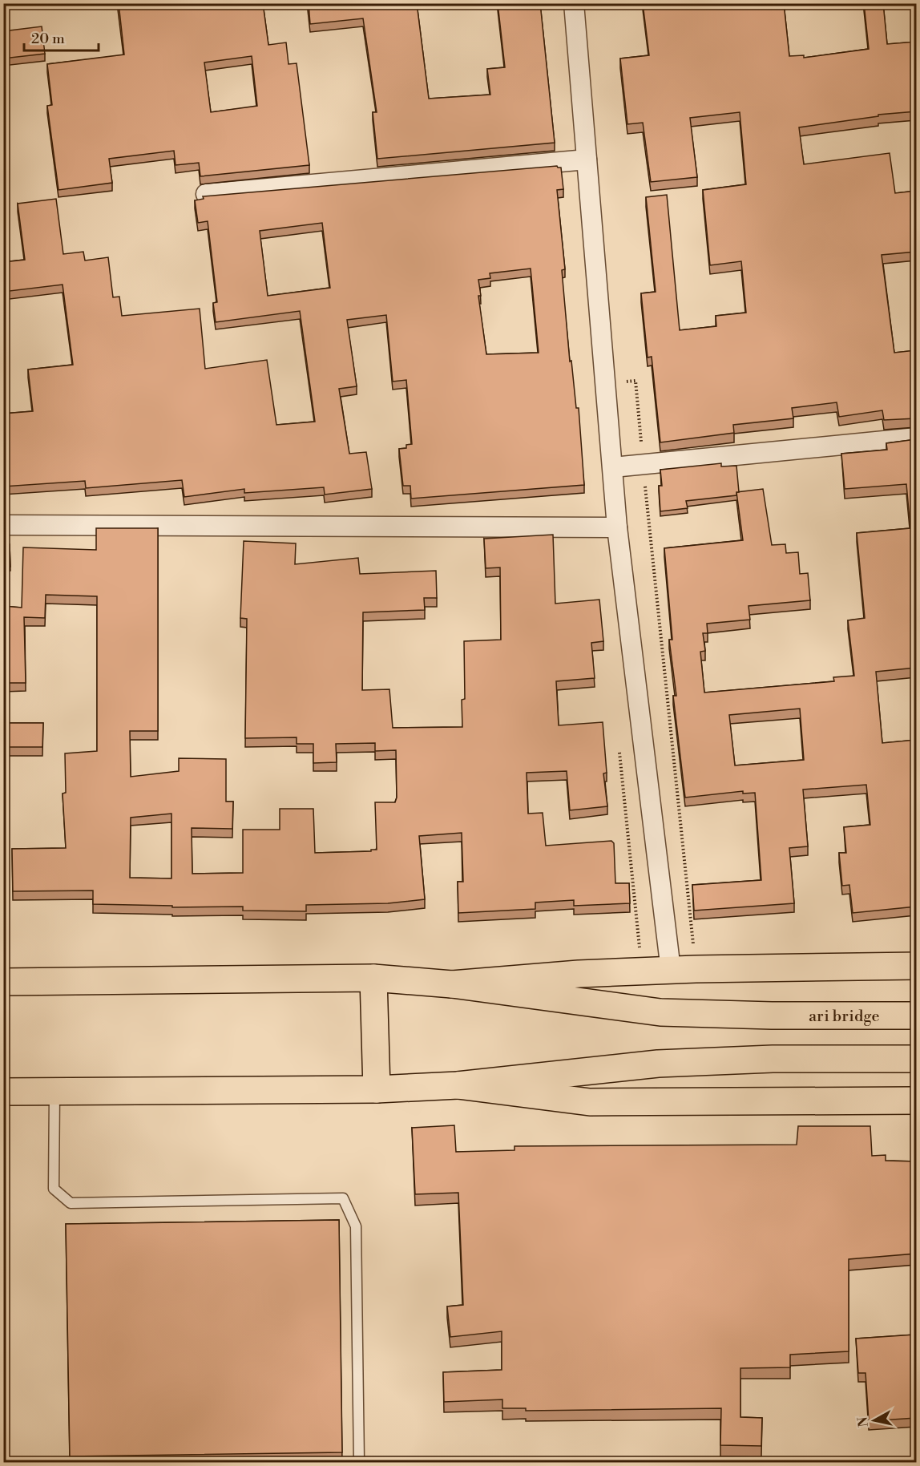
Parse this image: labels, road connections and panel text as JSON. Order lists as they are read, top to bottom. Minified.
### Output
{"streets":{"main road":["ari bridge"]},"scale_bar":"20 m","north":"left"}
